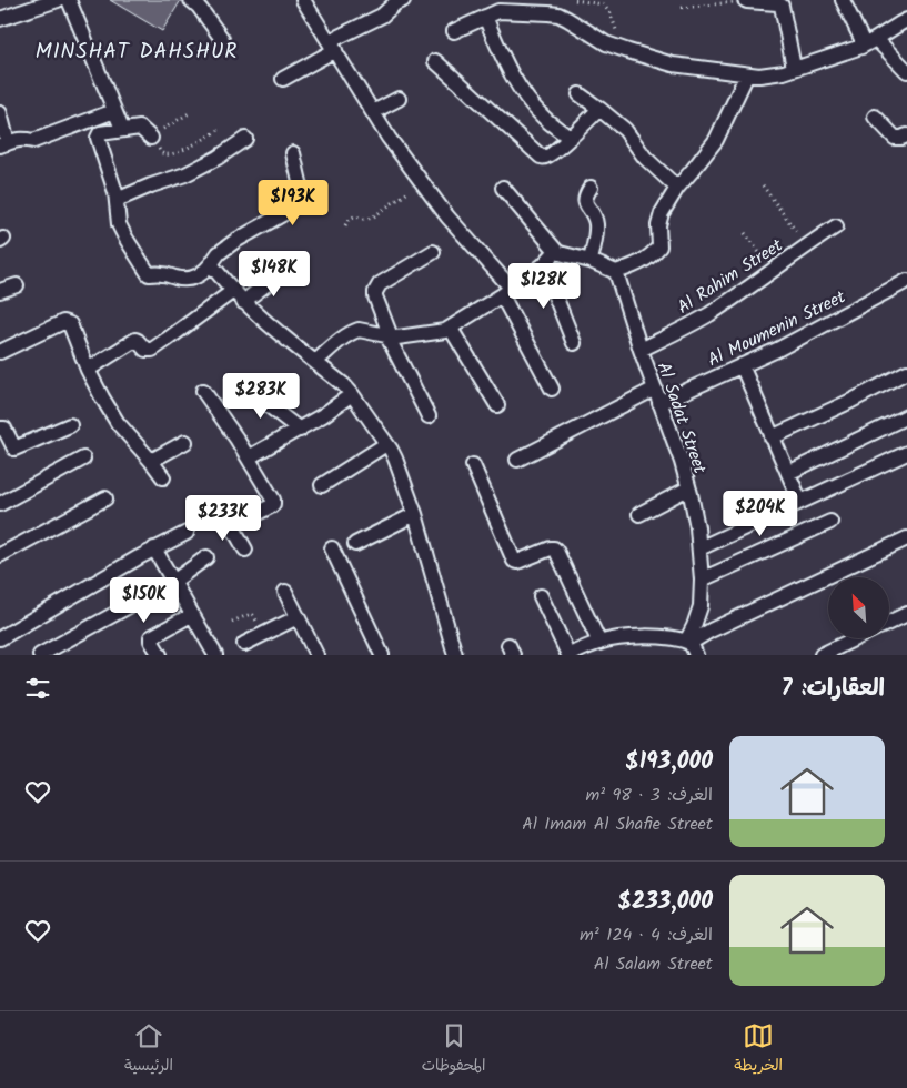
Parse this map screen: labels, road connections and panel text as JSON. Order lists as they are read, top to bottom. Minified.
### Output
{"streets":{"street":["Al Rahim Street","Al Moumenin Street","Al Sadat Street"]},"crossings":[["Al Rahim Street","Al Sadat Street"],["Al Moumenin Street","Al Sadat Street"]],"districts":["MINSHAT DAHSHUR"],"north":"top left","page":{"price":["$193K","$148K","$128K","$283K","$204K","$233K","$150K"],"heading":"العقارات: 7","list":[{"name":"$193,000","note":"الغرف: 3 · 98 m² · Al Imam Al Shafie Street"},{"name":"$233,000","note":"الغرف: 4 · 124 m² · Al Salam Street"}],"tabs":["الخريطة","المحفوظات","الرئيسية"]}}
